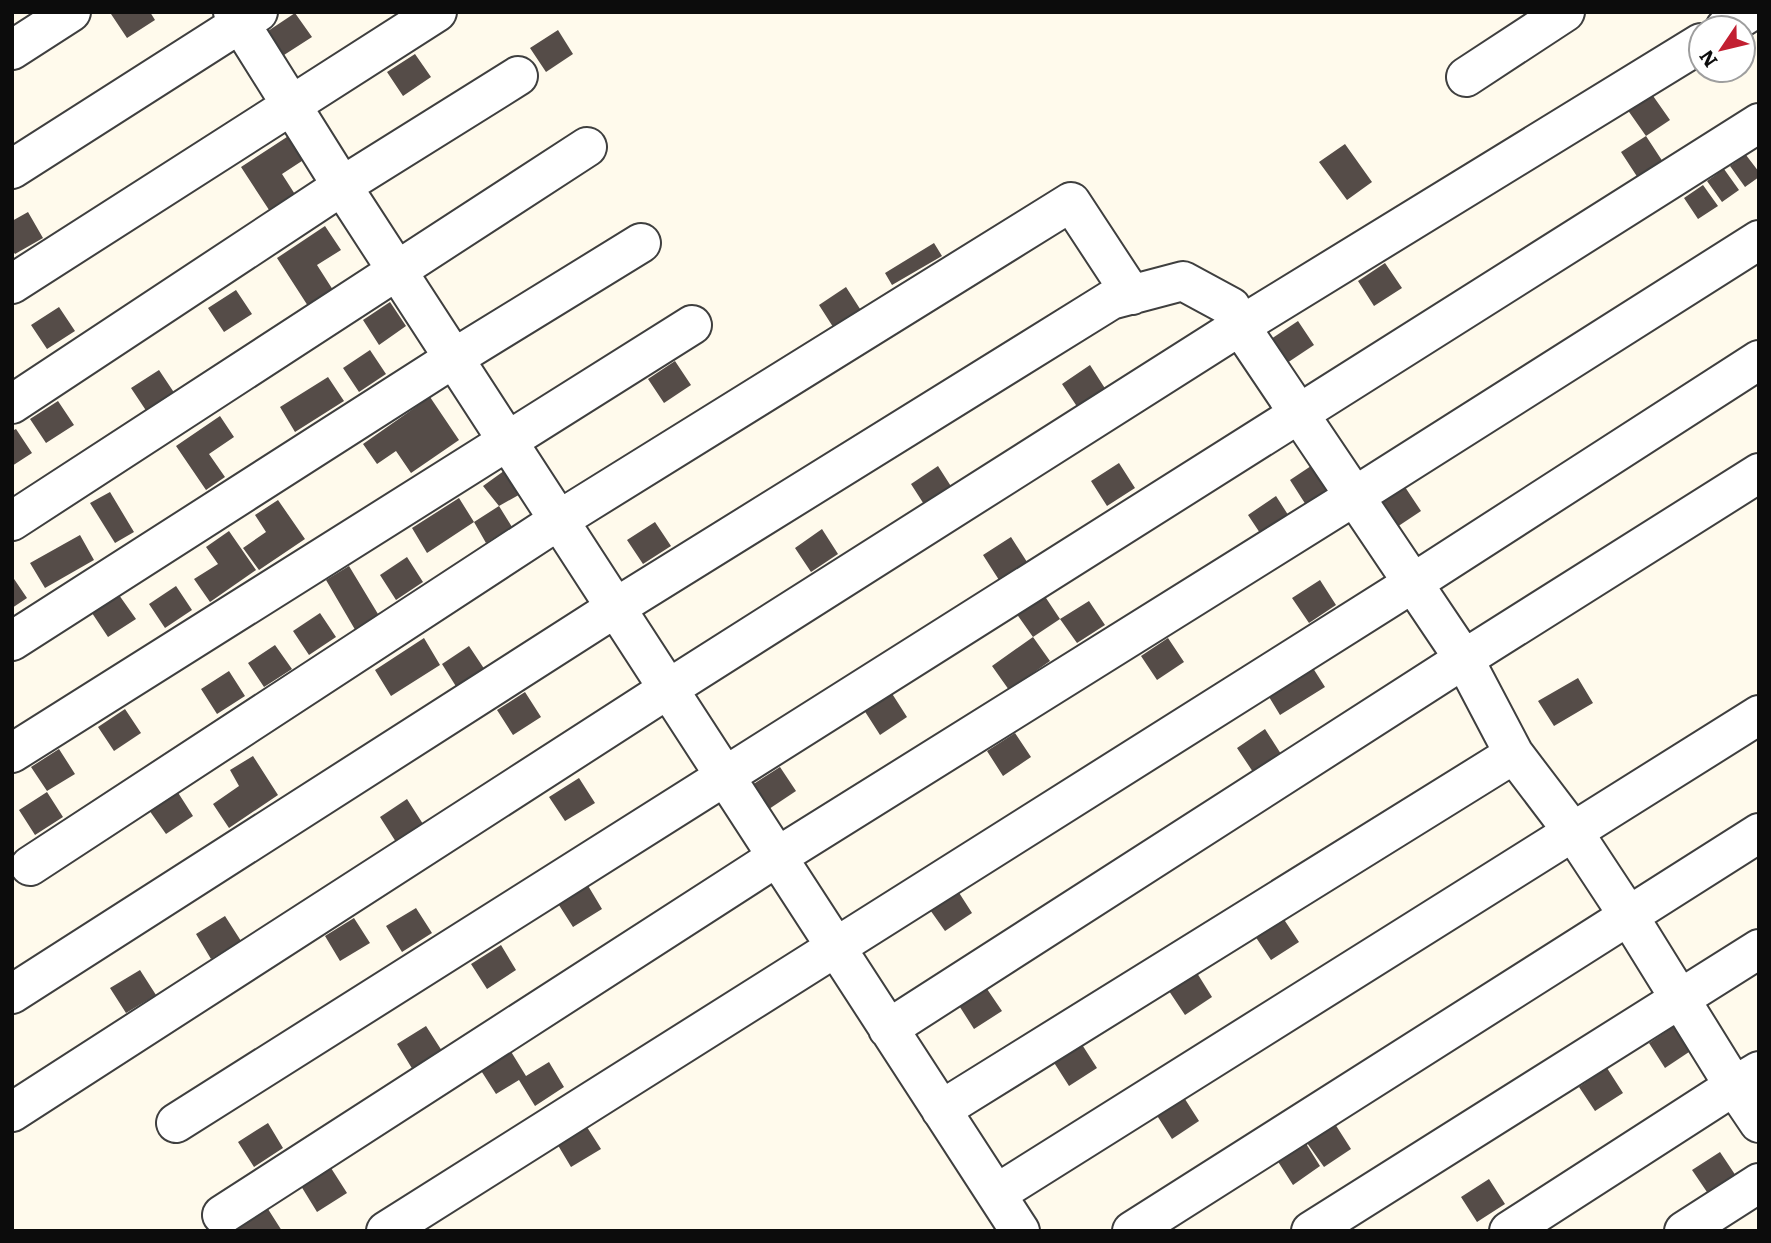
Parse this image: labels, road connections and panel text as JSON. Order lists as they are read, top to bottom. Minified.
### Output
{"north":"bottom left"}
